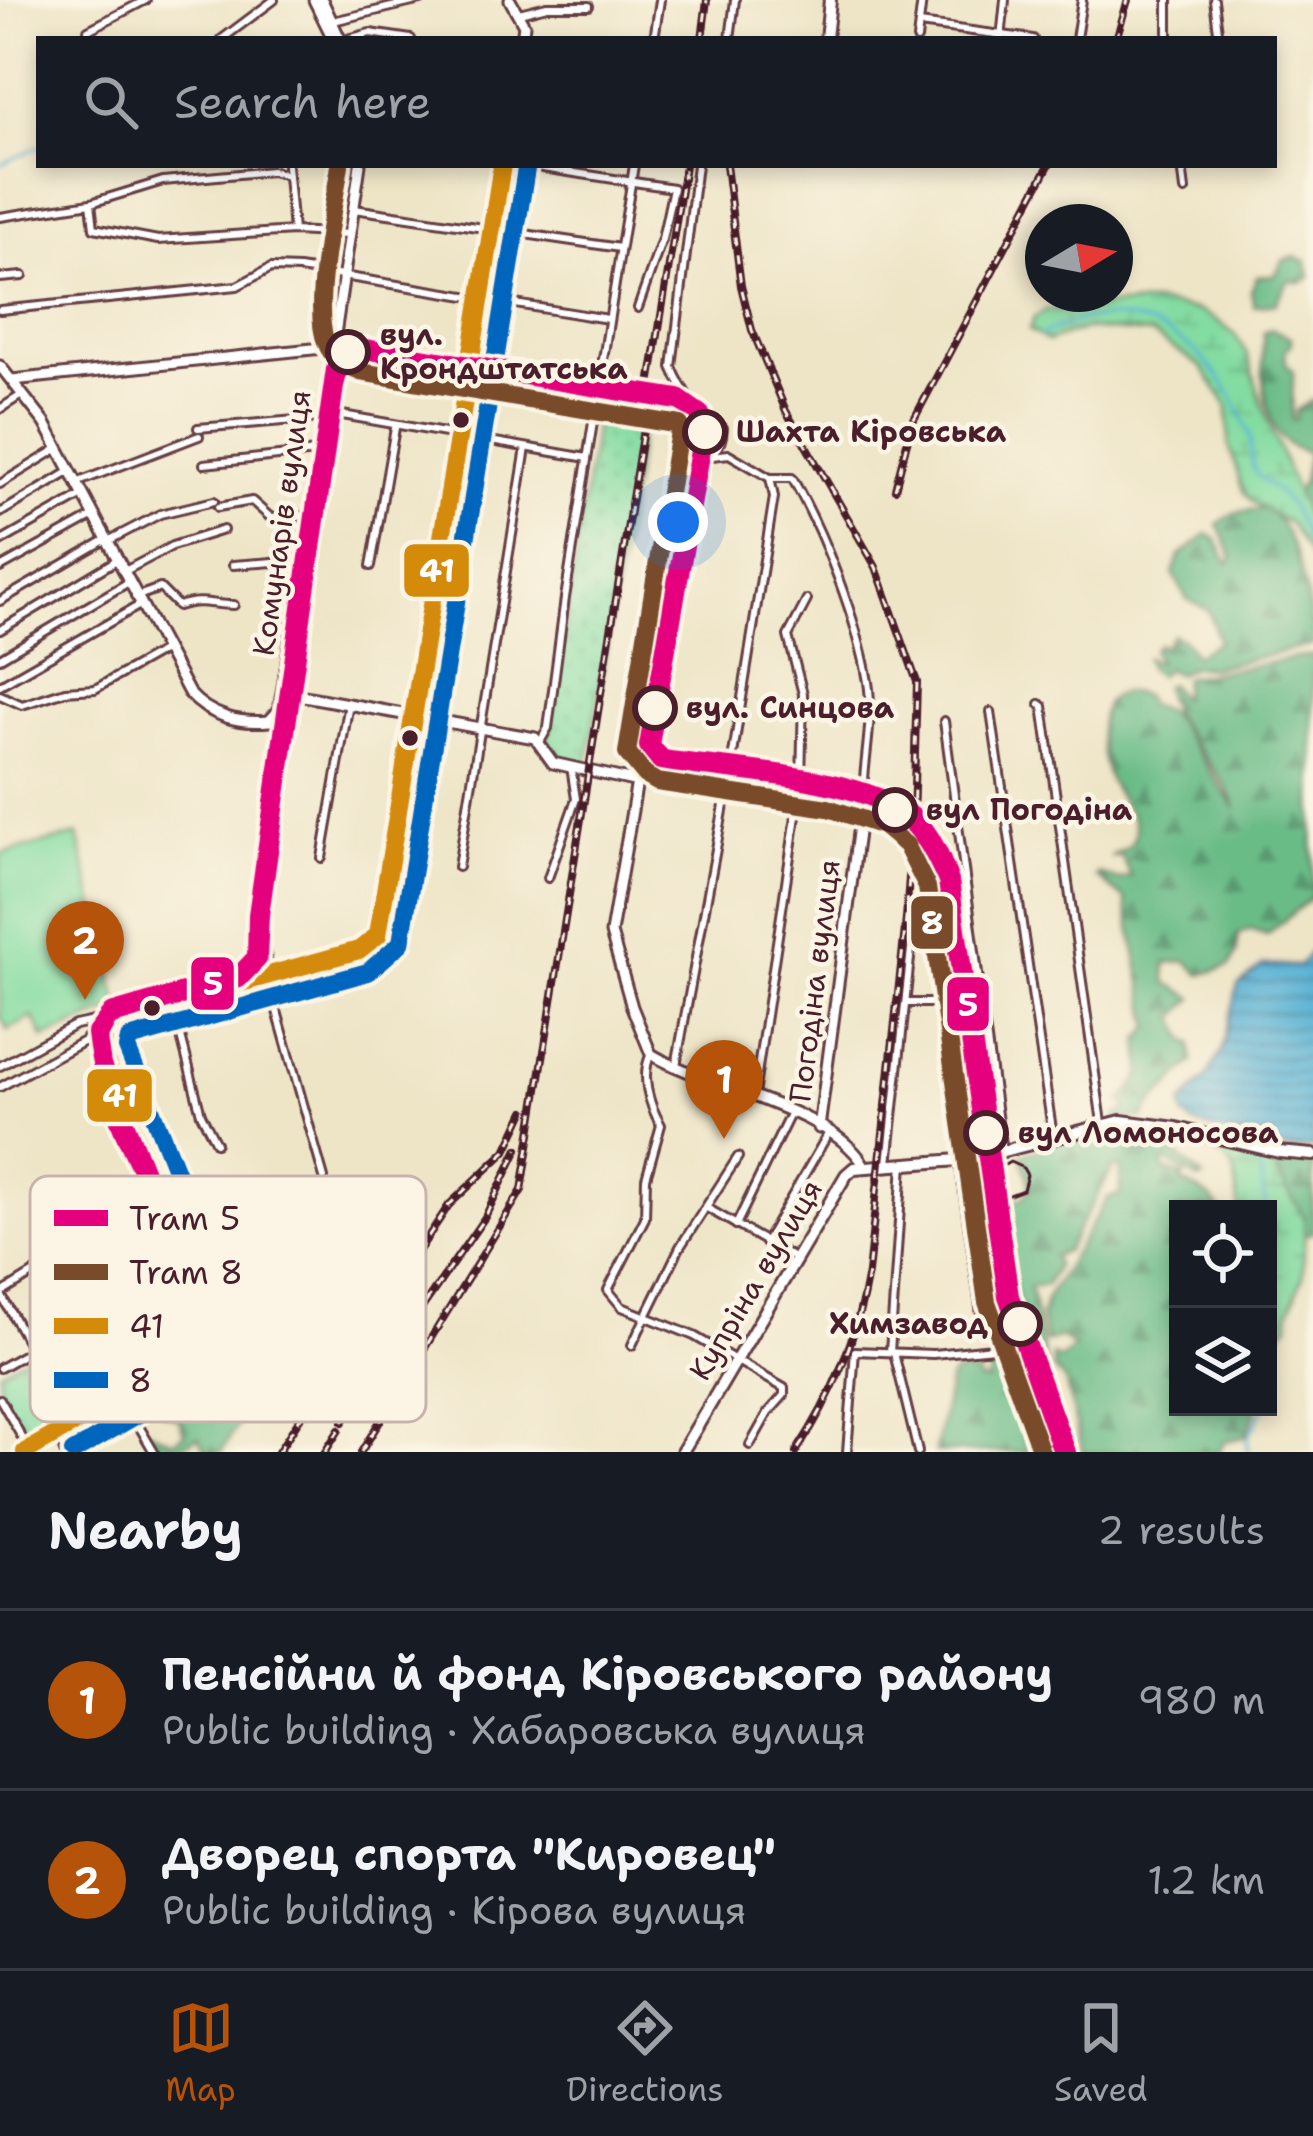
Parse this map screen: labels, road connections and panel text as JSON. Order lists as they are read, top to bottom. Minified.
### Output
{"streets":{"main road":["Купріна вулиця"],"street":["Комунарів вулиця","Погодіна вулиця"]},"crossings":[["Погодіна вулиця","Купріна вулиця"]],"places":["вул. Крондштатська","Шахта Кіровська","вул. Синцова","вул Погодіна","вул Ломоносова","Химзавод"],"lines":["tram line 8","transit line 41","transit line 8","tram line 5"],"legend":["Tram 5","Tram 8","41","8"],"north":"right","page":{"search":"Search here","pins":["2","1"],"heading":["Nearby","2 results"],"list":[{"mark":"1","name":"Пенсійни й фонд Кіровського району","note":"Public building · Хабаровська вулиця","value":"980 m"},{"mark":"2","name":"Дворец спорта \"Кировец\"","note":"Public building · Кірова вулиця","value":"1.2 km"}],"nav":["Map","Directions","Saved"]}}
